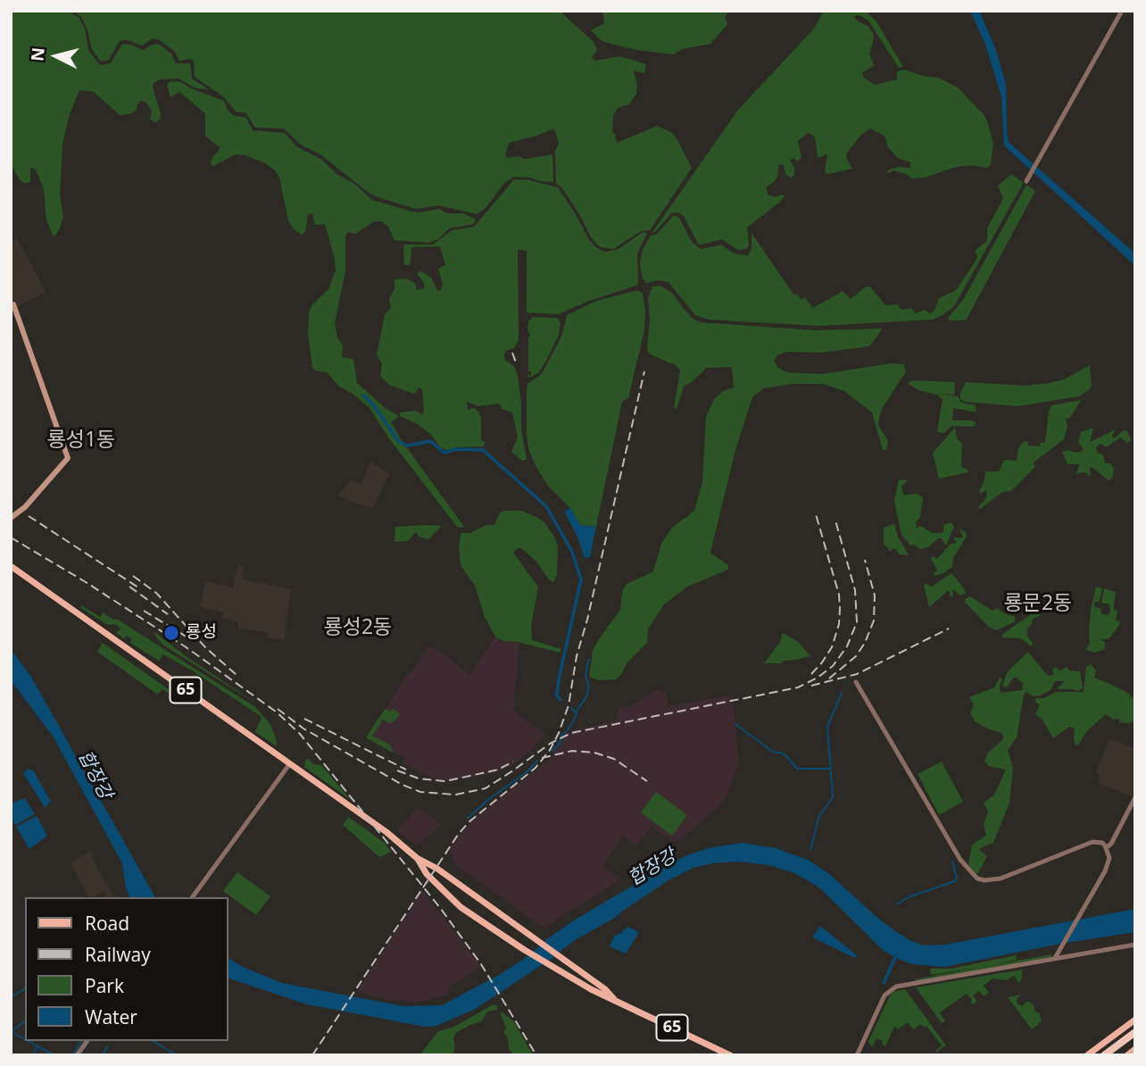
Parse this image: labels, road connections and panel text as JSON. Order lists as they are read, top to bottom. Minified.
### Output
{"streets":{"main road":["65"]},"districts":["룡성1동","룡문2동","룡성2동"],"water":["합장강"],"places":["룡성"],"legend":["Road","Railway","Park","Water"],"north":"left"}
